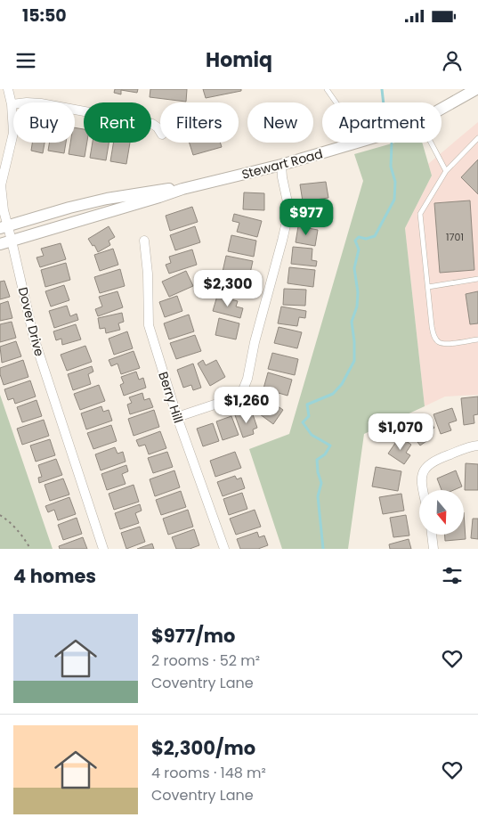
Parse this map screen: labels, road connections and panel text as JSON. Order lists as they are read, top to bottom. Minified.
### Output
{"streets":{"street":["Stewart Road","Dover Drive","Berry Hill"]},"crossings":[["Stewart Road","Dover Drive"]],"house_numbers":["1701"],"north":"bottom","page":{"status":"15:50","header":"Homiq","chip":["Buy","Rent","Filters","New","Apartment"],"price":["$977","$2,300","$1,260","$1,070"],"heading":"4 homes","list":[{"name":"$977/mo","note":"2 rooms · 52 m² · Coventry Lane"},{"name":"$2,300/mo","note":"4 rooms · 148 m² · Coventry Lane"}]}}
